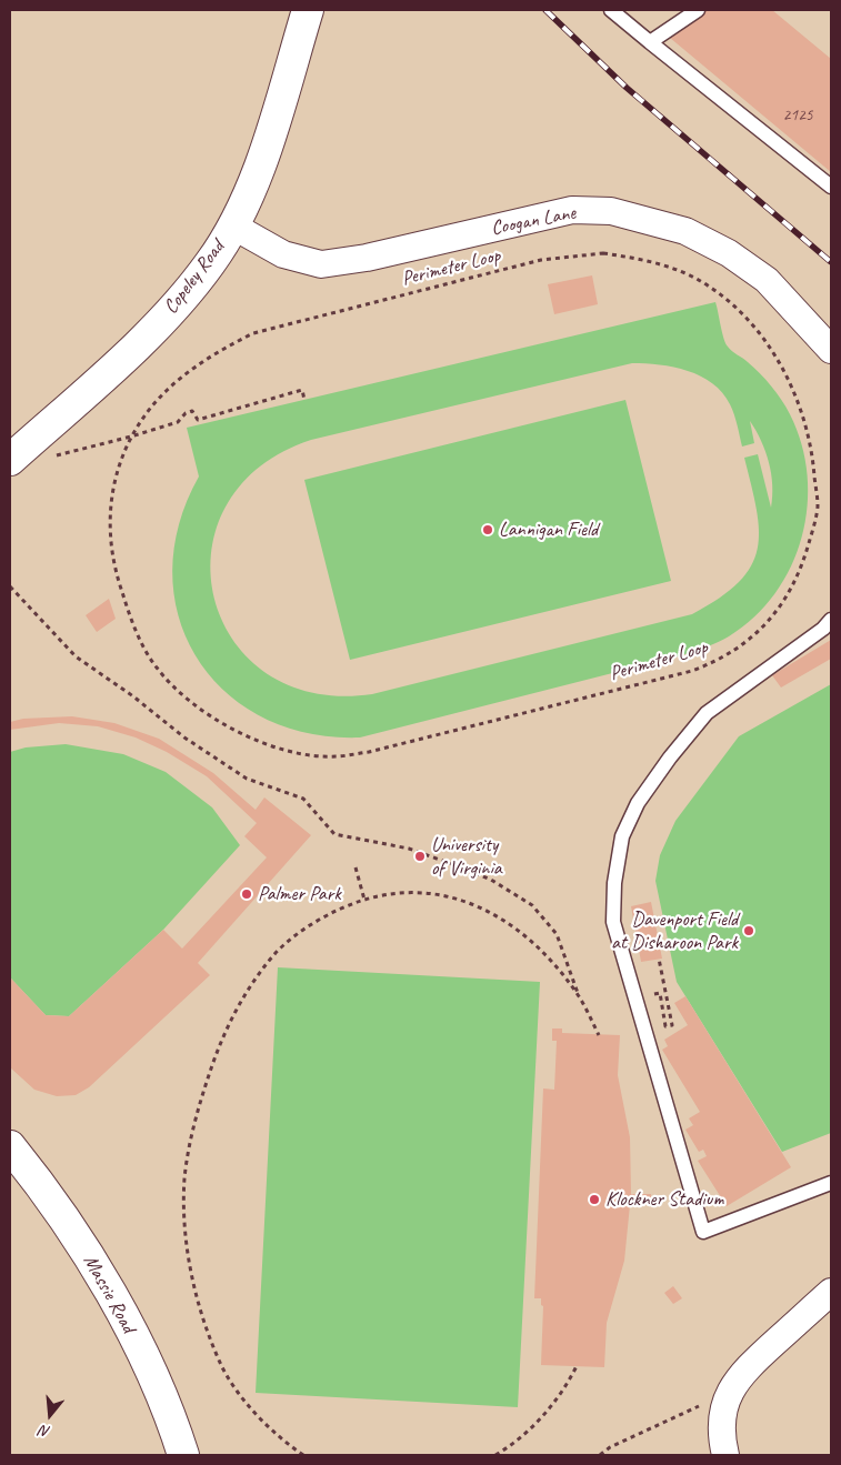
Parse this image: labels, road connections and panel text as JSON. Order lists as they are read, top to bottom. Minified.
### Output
{"streets":{"street":["Coogan Lane","Copeley Road","Massie Road"],"path":["Perimeter Loop"]},"crossings":[["Coogan Lane","Copeley Road"]],"places":["Lannigan Field","University of Virginia","Palmer Park","Davenport Field at Disharoon Park","Klockner Stadium"],"house_numbers":["2125"],"north":"bottom"}
